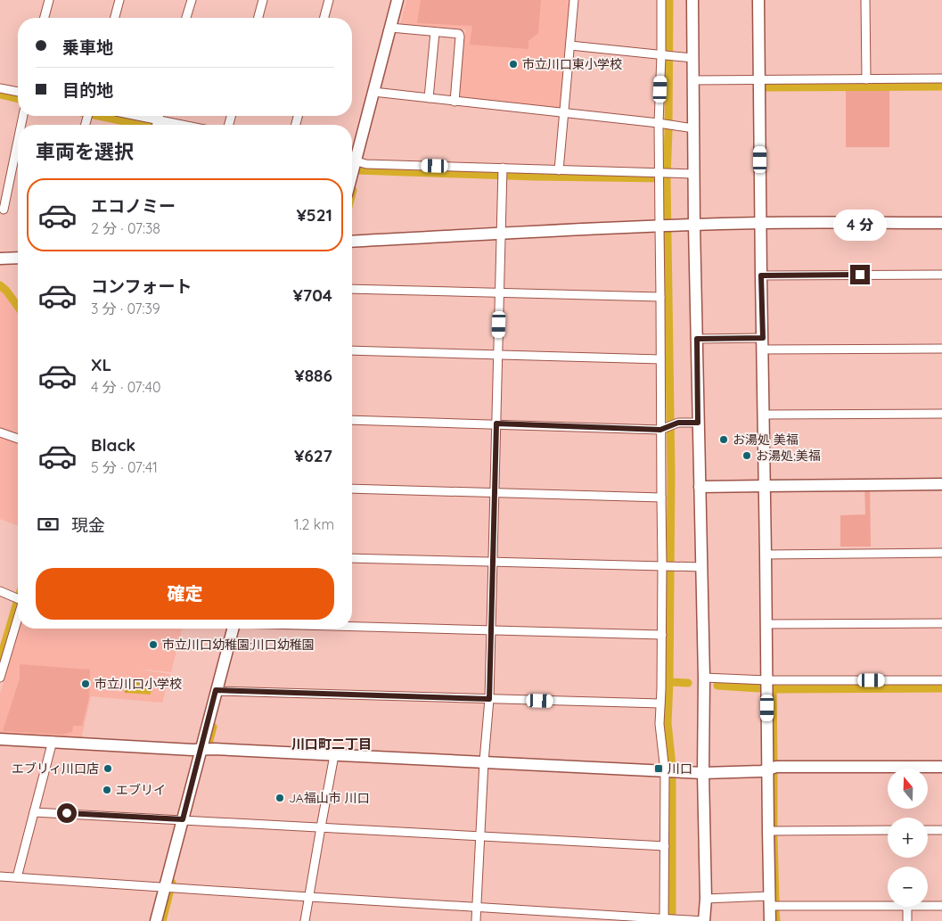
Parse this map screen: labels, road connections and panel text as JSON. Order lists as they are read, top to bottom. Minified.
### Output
{"districts":["川口町二丁目"],"places":{"other":["市立川口東小学校","お湯処 美福","お湯処;美福","市立川口幼稚園;川口幼稚園","市立川口小学校","エブリィ川口店","エブリイ","JA福山市 川口"],"transit":["川口"]},"north":"top","page":{"banner":["乗車地","目的地"],"heading":"車両を選択","list":[{"name":"エコノミー","note":"2 分 · 07:38","value":"¥521"},{"name":"コンフォート","note":"3 分 · 07:39","value":"¥704"},{"name":"XL","note":"4 分 · 07:40","value":"¥886"},{"name":"Black","note":"5 分 · 07:41","value":"¥627"}],"bubble":"4 分","pay":["現金","1.2 km"],"buttons":"確定","map_buttons":["+","−"]}}
